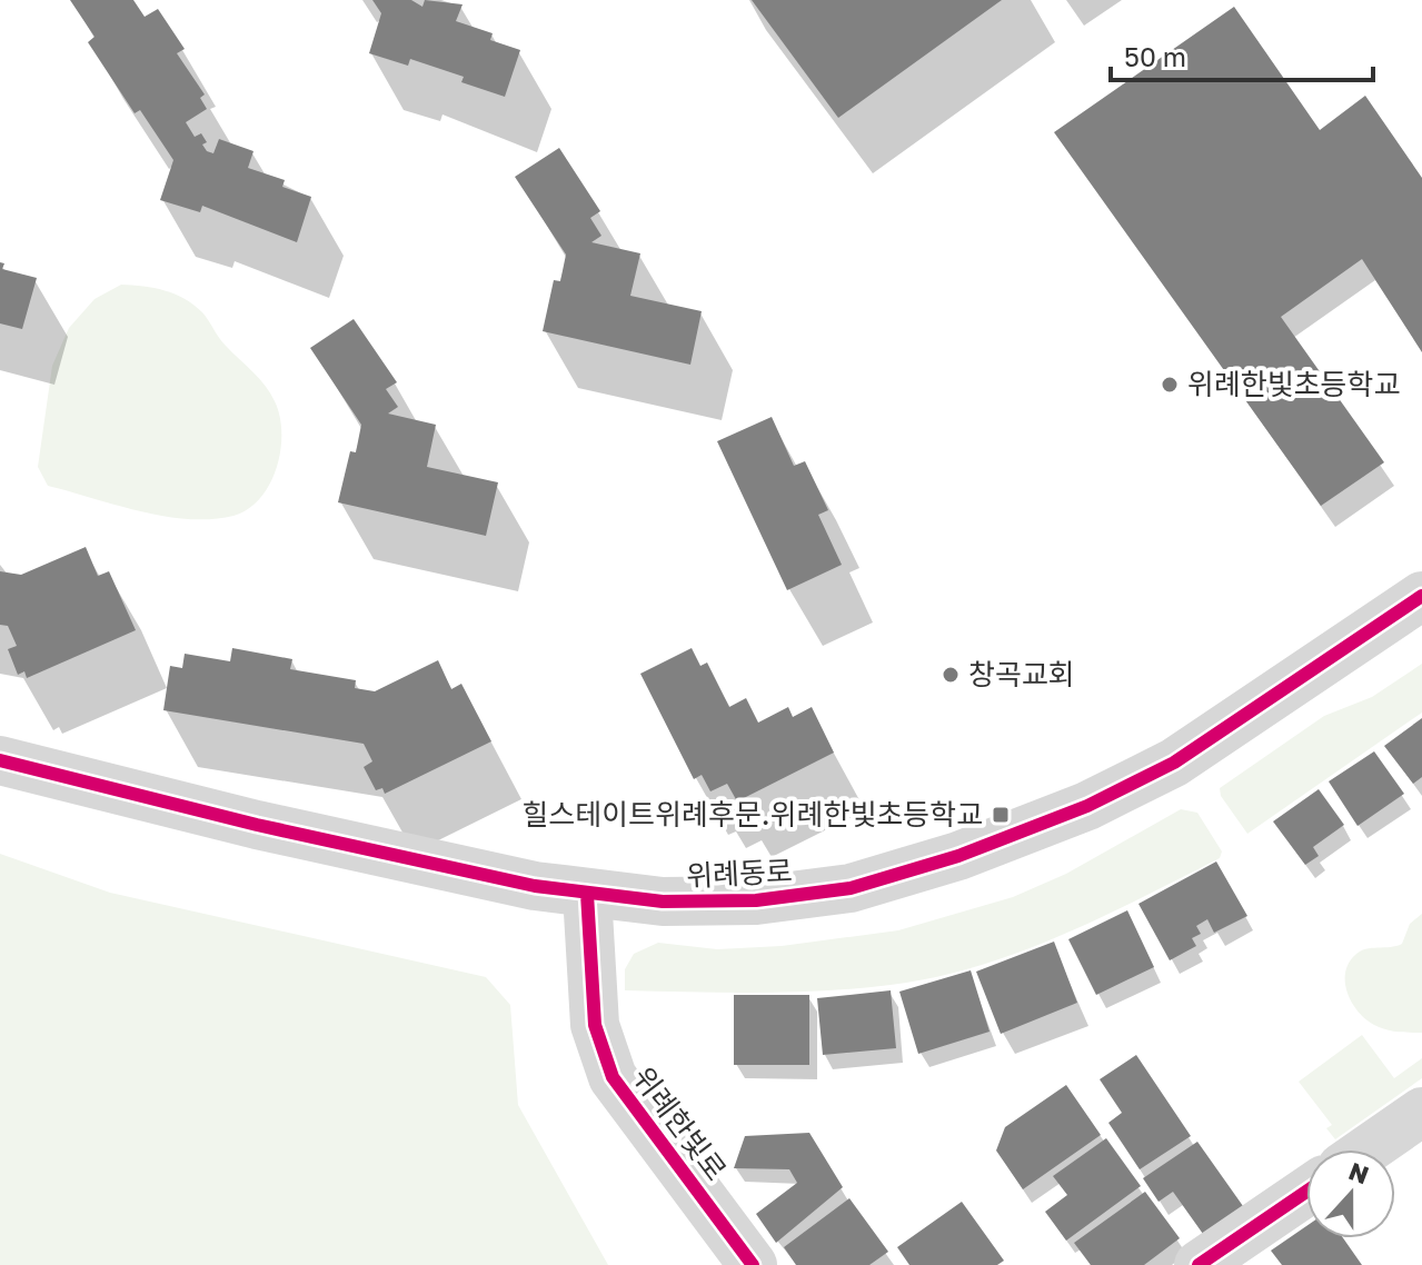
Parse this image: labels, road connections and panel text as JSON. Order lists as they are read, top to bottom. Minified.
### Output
{"streets":{"street":["위례동로","위례한빛로"]},"crossings":[["위례동로","위례한빛로"]],"places":{"other":["위례한빛초등학교","창곡교회"],"transit":["힐스테이트위례후문.위례한빛초등학교"]},"scale_bar":"50 m","north":"top"}
